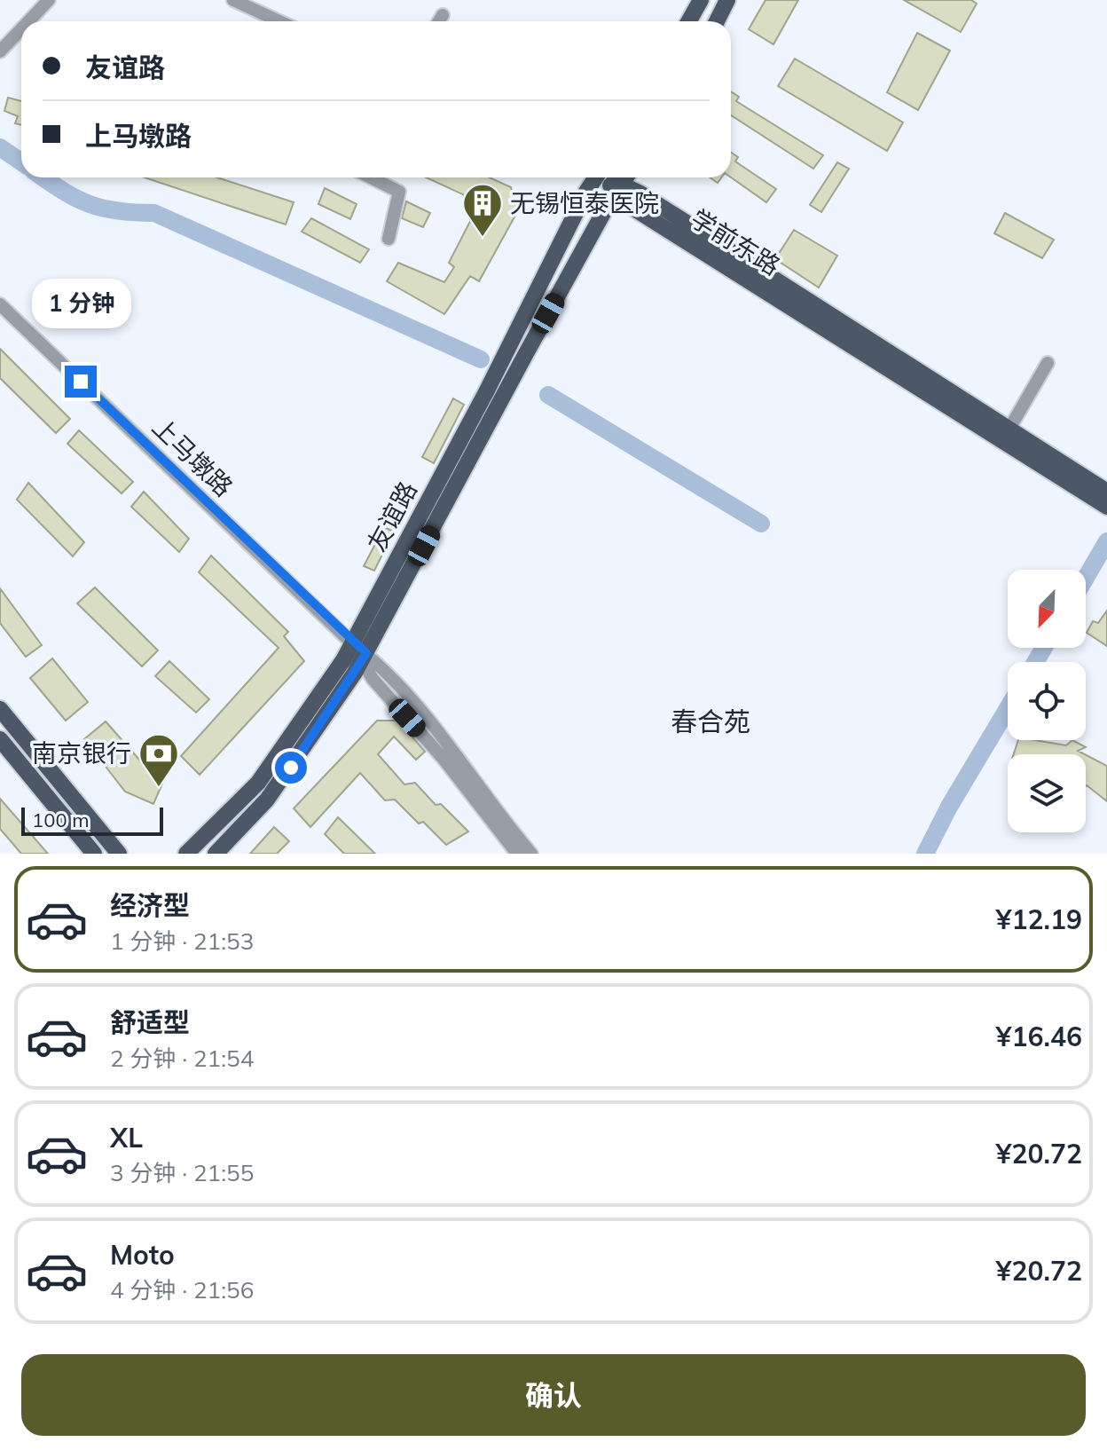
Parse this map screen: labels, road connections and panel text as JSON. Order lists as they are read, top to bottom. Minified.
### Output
{"streets":{"main road":["学前东路","友谊路"],"street":["上马墩路"]},"crossings":[["学前东路","友谊路"],["上马墩路","友谊路"]],"districts":["春合苑"],"places":{"building":["无锡恒泰医院"],"bank":["南京银行"]},"scale_bar":"100 m","north":"bottom left","page":{"banner":["友谊路","上马墩路"],"bubble":"1 分钟","scale":"100 m","list":[{"name":"经济型","note":"1 分钟 · 21:53","value":"¥12.19"},{"name":"舒适型","note":"2 分钟 · 21:54","value":"¥16.46"},{"name":"XL","note":"3 分钟 · 21:55","value":"¥20.72"},{"name":"Moto","note":"4 分钟 · 21:56","value":"¥20.72"}],"buttons":"确认"}}
